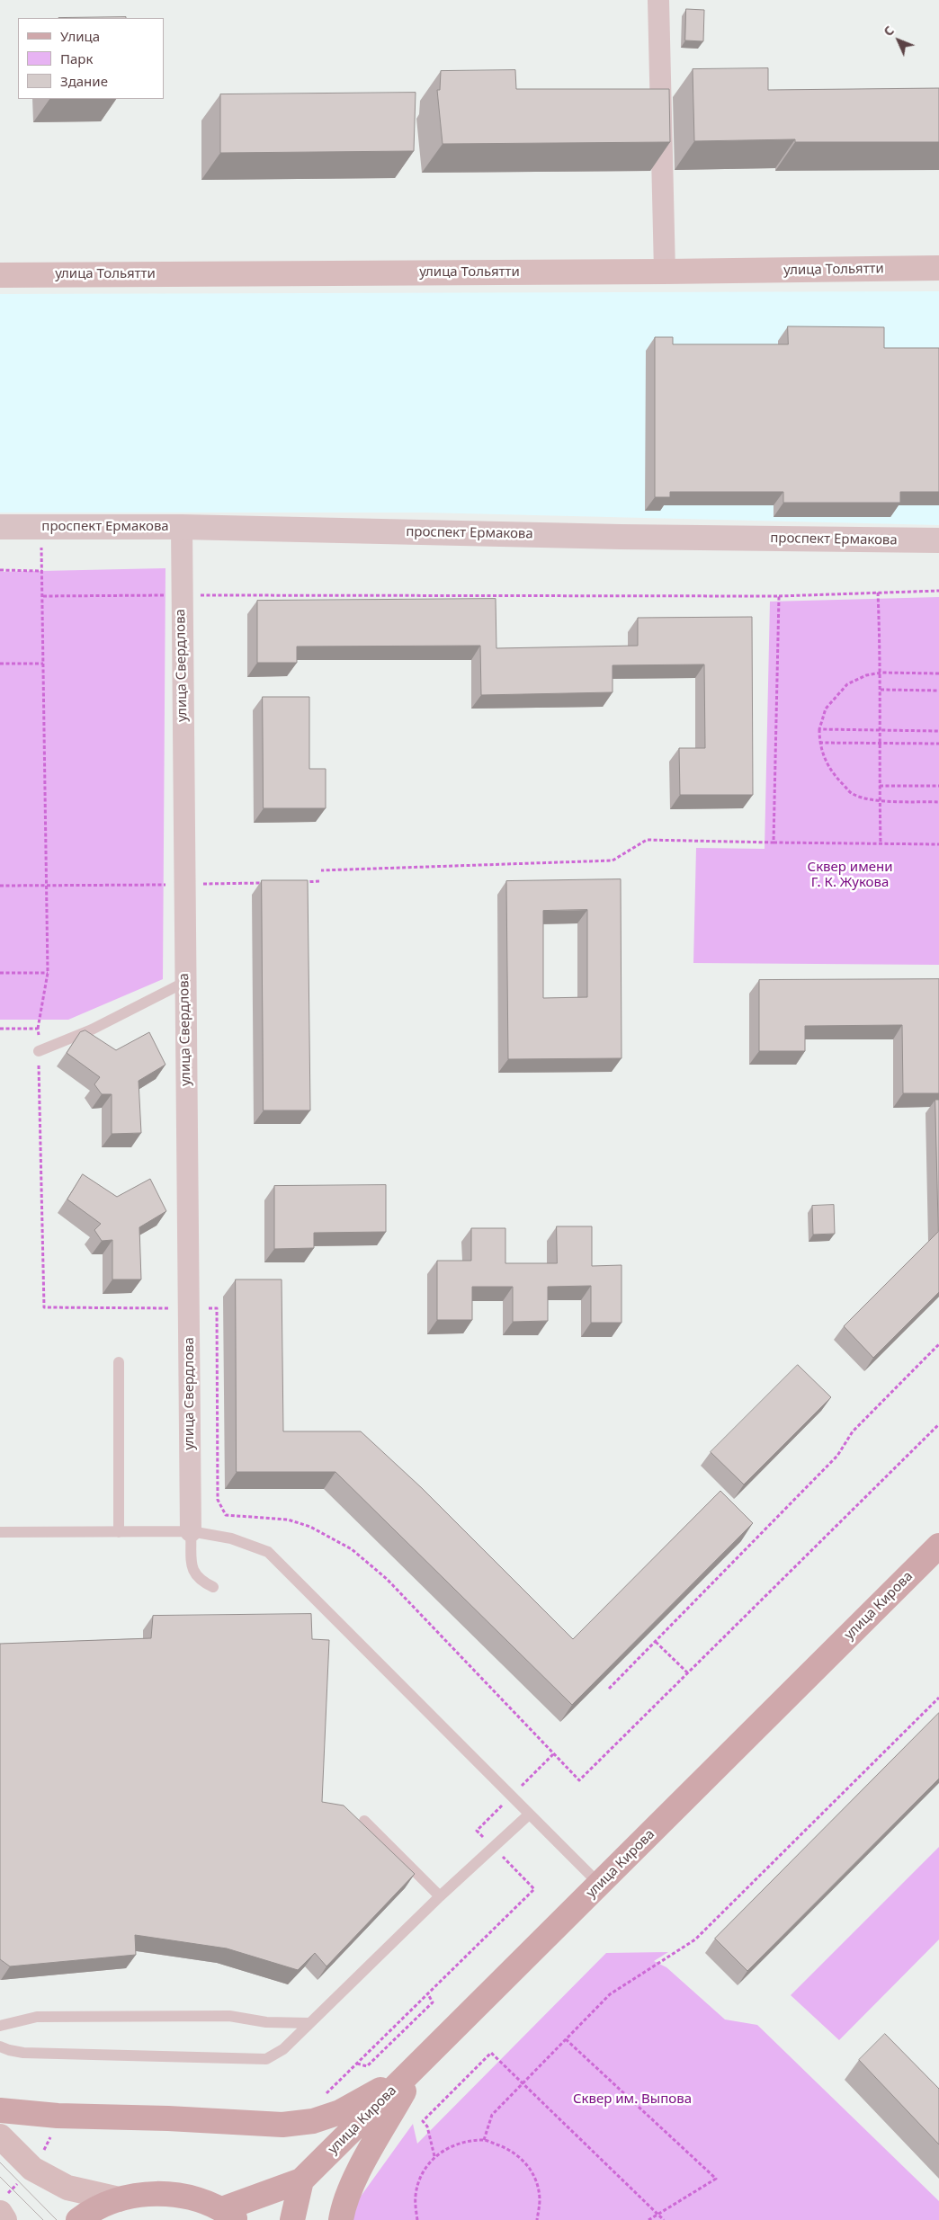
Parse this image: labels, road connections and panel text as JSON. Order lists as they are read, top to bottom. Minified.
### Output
{"streets":{"main road":["улица Тольятти","улица Кирова"],"street":["проспект Ермакова","улица Свердлова"]},"crossings":[["проспект Ермакова","улица Свердлова"]],"parks":["Сквер имени Г. К. Жукова","Сквер им. Выпова"],"legend":["Улица","Парк","Здание"],"north":"top left"}
